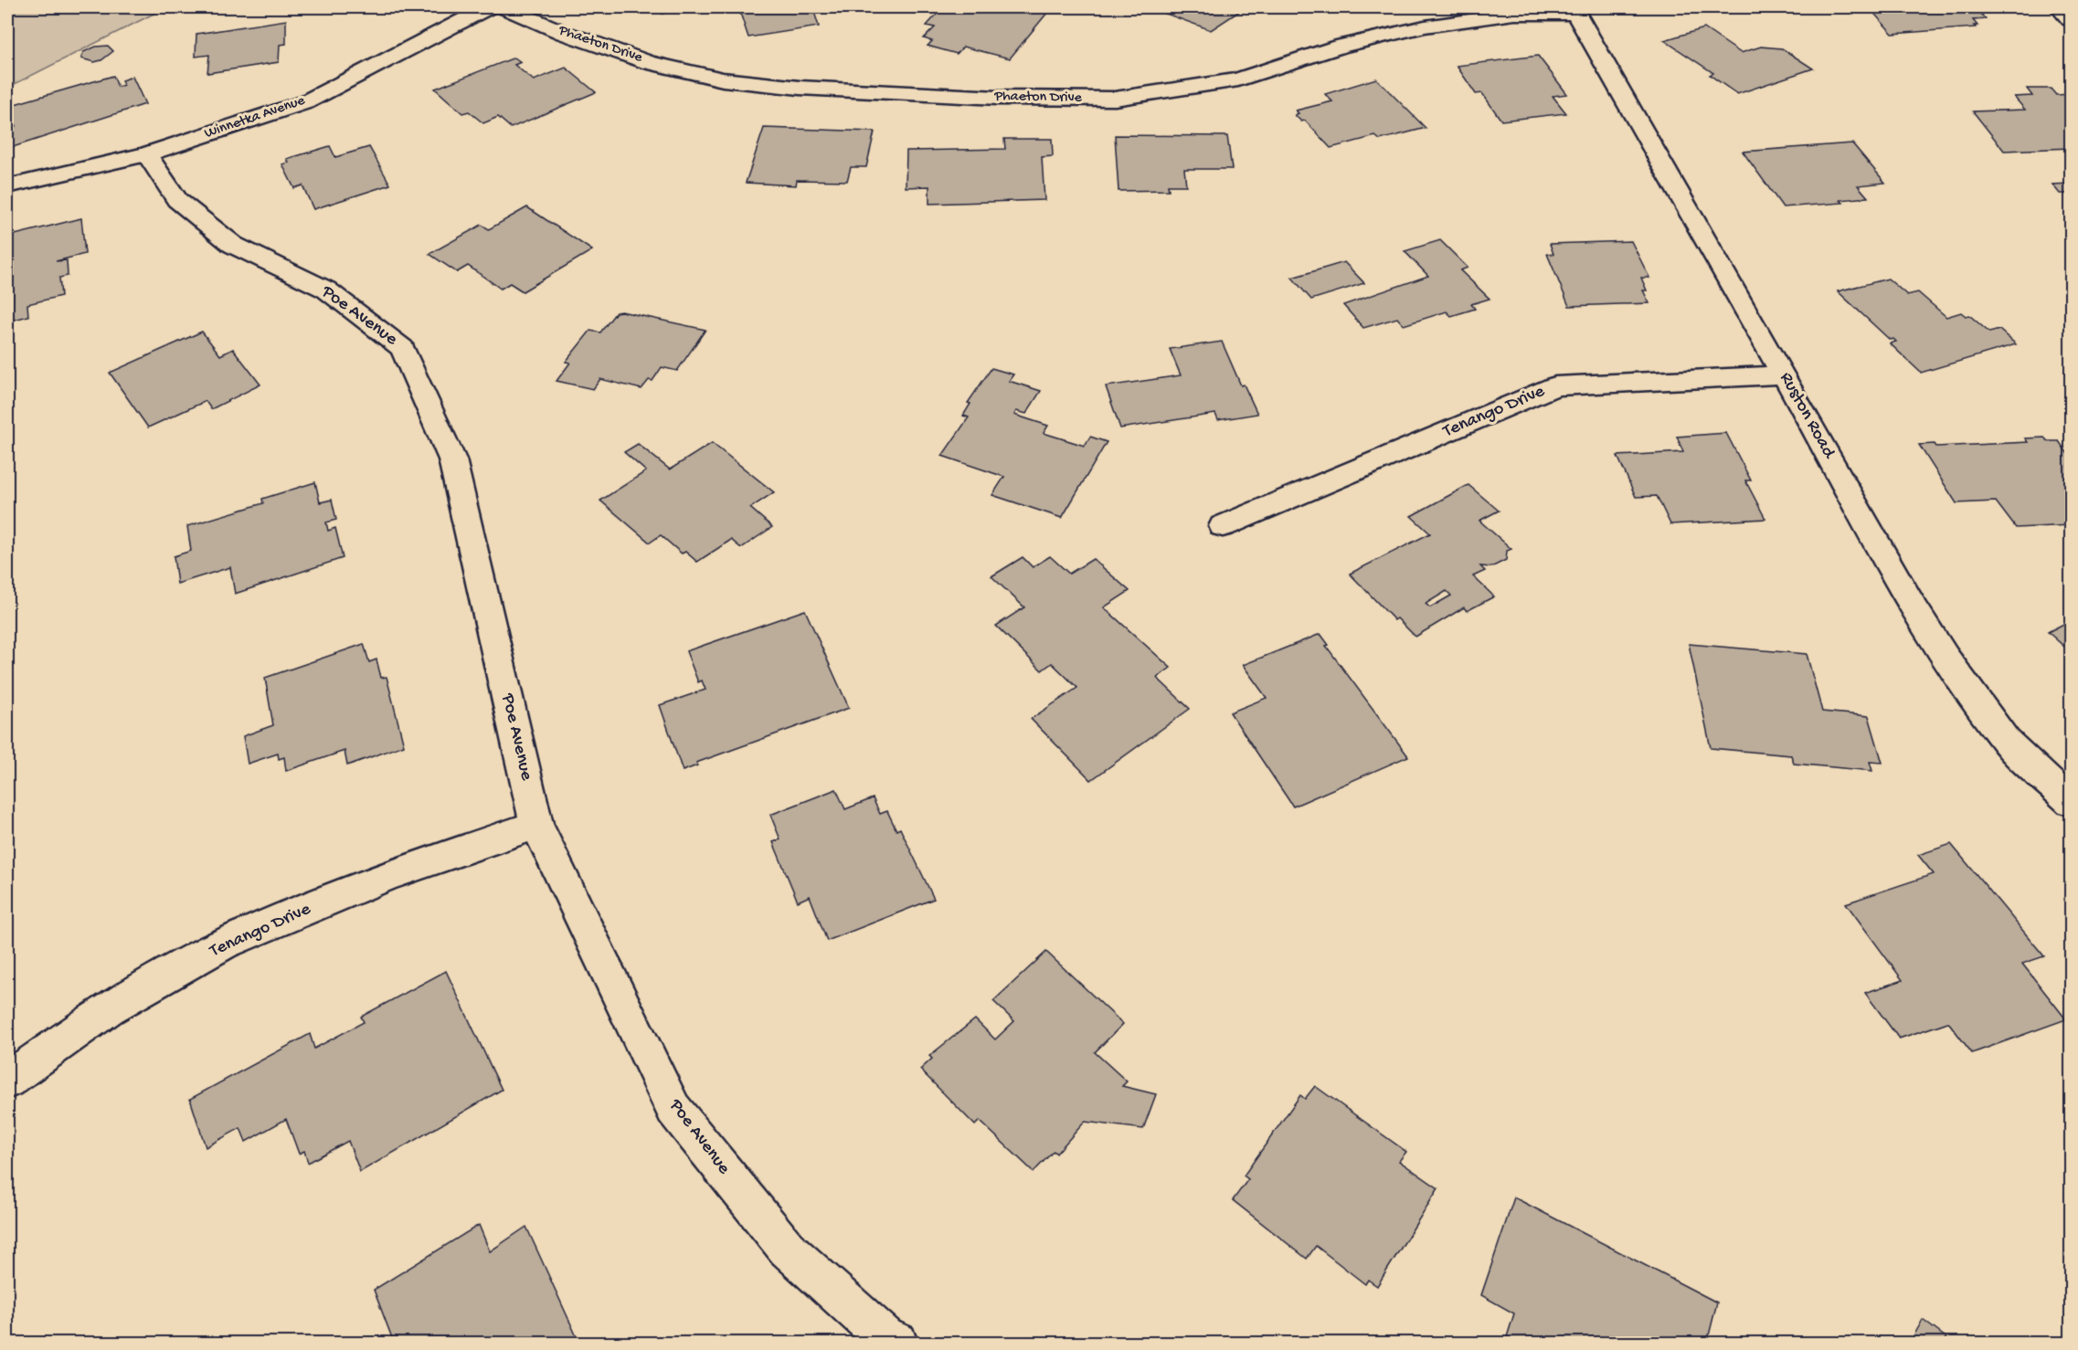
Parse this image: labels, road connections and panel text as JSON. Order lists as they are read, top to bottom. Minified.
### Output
{"streets":{"street":["Phaeton Drive","Winnetka Avenue","Poe Avenue","Tenango Drive","Ruston Road"]},"crossings":[["Phaeton Drive","Ruston Road"],["Winnetka Avenue","Poe Avenue"],["Poe Avenue","Tenango Drive"],["Tenango Drive","Ruston Road"]]}
